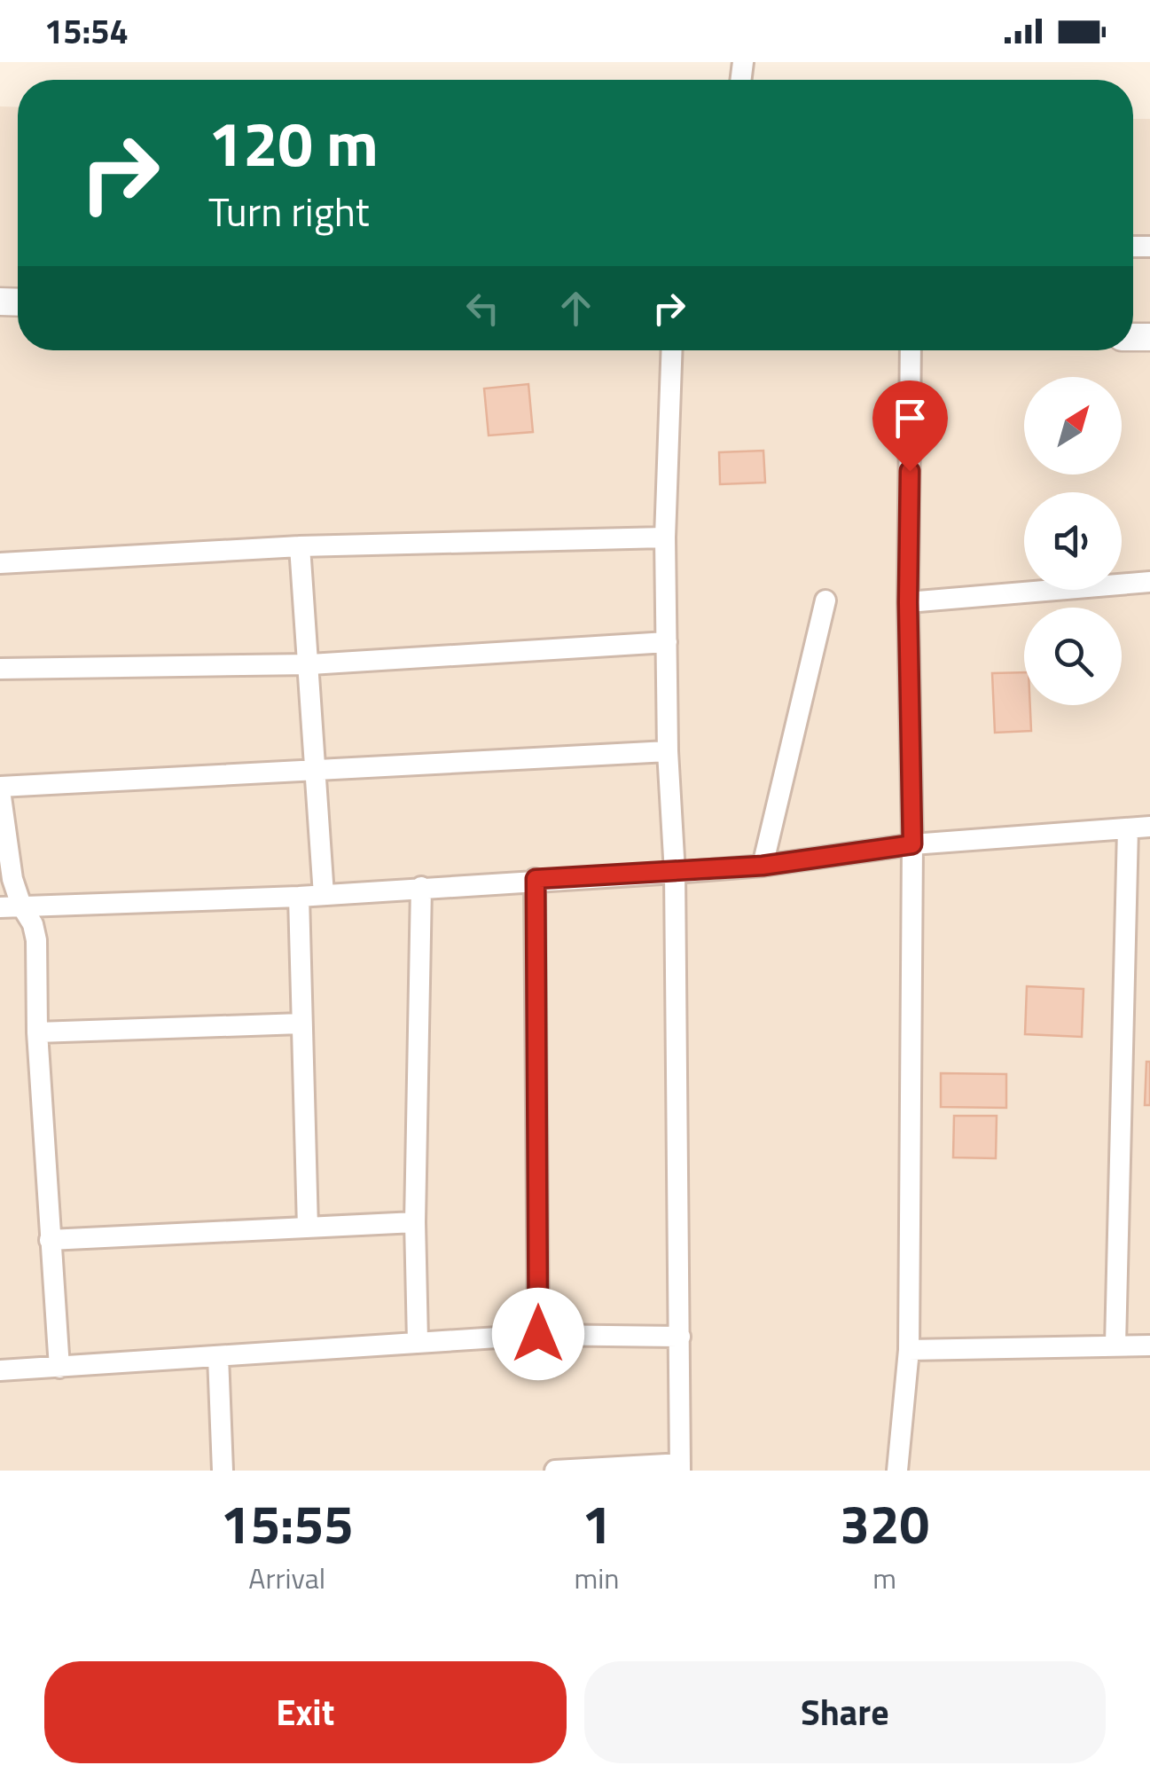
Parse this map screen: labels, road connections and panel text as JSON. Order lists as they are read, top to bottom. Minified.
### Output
{"north":"top right","page":{"status":"15:54","turn":["120 m","Turn right"],"eta":["15:55","Arrival","1","min","320","m"],"buttons":["Exit","Share"]}}
